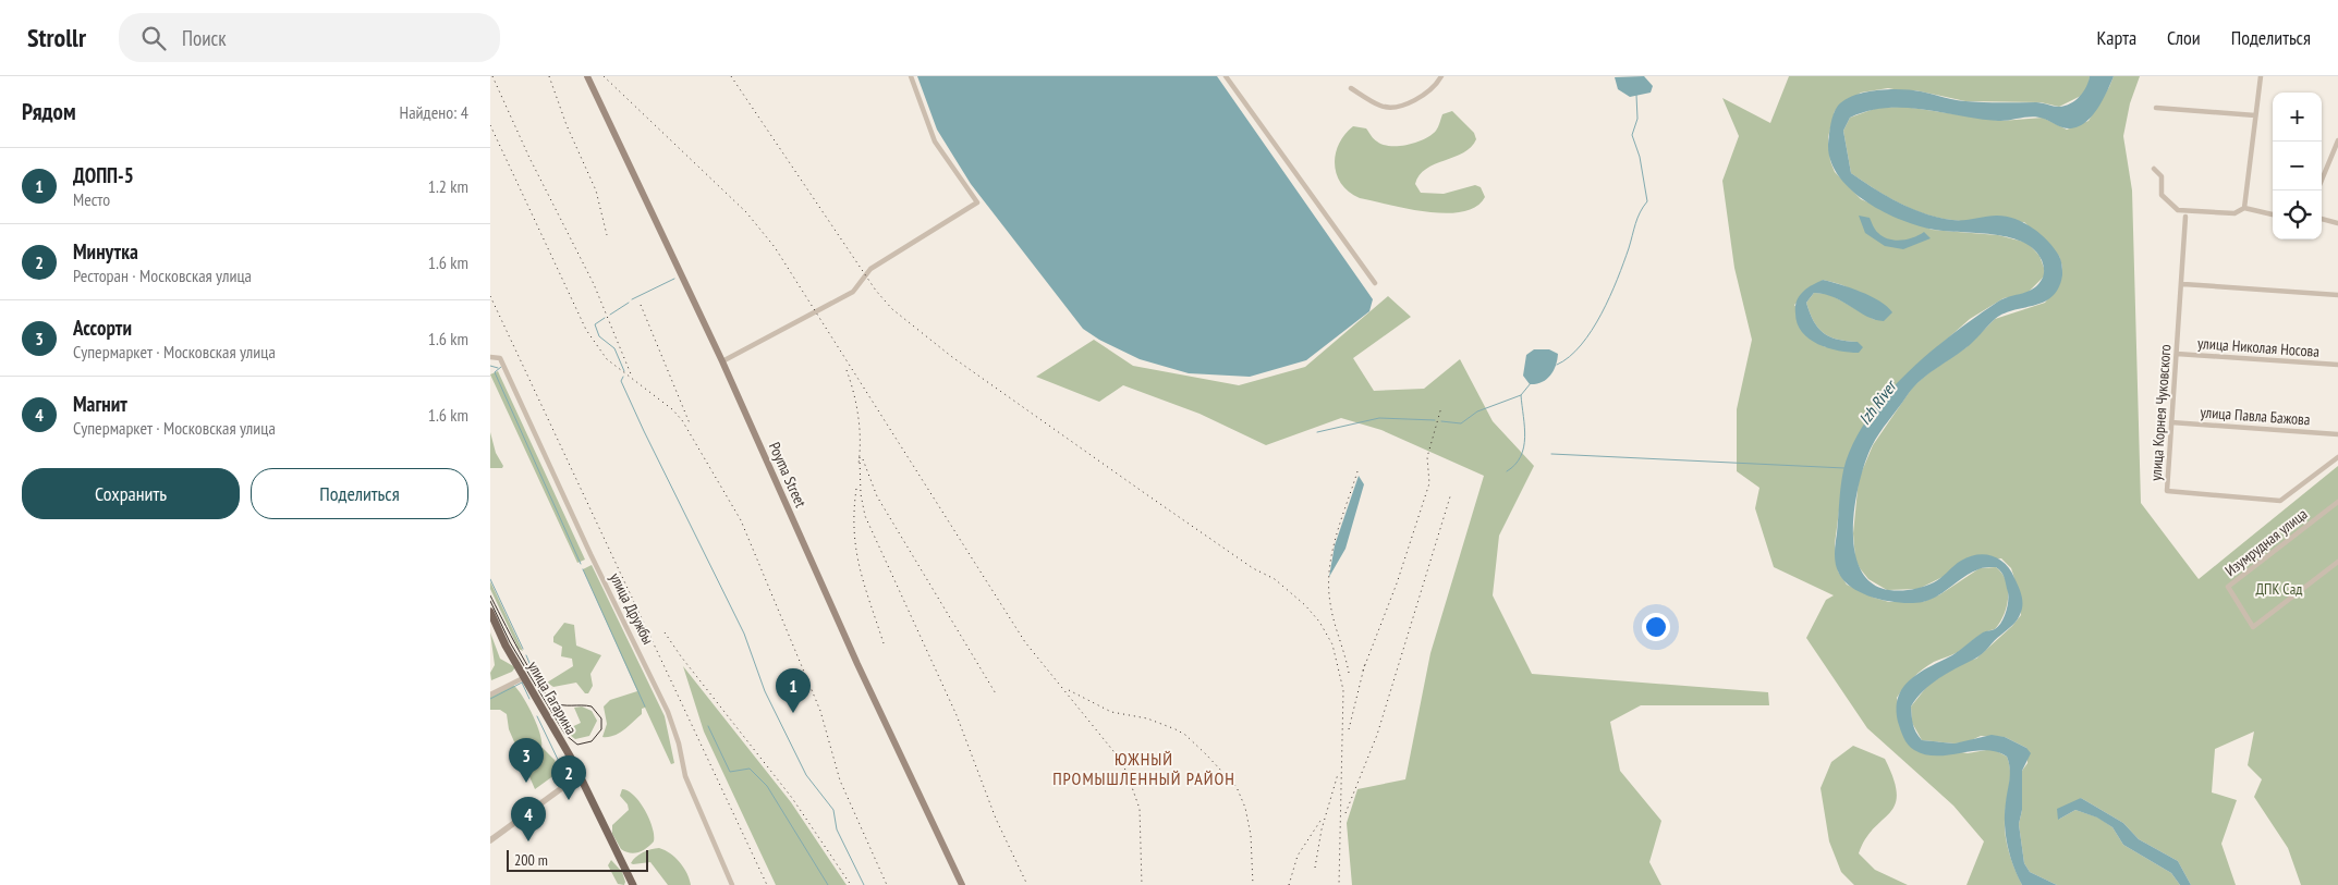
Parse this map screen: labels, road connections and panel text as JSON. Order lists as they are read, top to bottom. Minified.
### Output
{"streets":{"main road":["Poyma Street","улица Гагарина"],"street":["улица Николая Носова","улица Корнея Чуковского","улица Павла Бажова","Изумрудная улица","улица Дружбы"]},"crossings":[["улица Николая Носова","улица Корнея Чуковского"],["улица Корнея Чуковского","улица Павла Бажова"]],"districts":["ЮЖНЫЙ ПРОМЫШЛЕННЫЙ РАЙОН"],"water":["Izh River"],"parks":["ДПК Сад"],"scale_bar":"200 m","page":{"header":"Strollr","search":"Поиск","nav":["Карта","Слои","Поделиться"],"heading":["Рядом","Найдено: 4"],"map_buttons":["+","−"],"list":[{"mark":"1","name":"ДОПП-5","note":"Место","value":"1.2 km"},{"mark":"2","name":"Минутка","note":"Ресторан · Московская улица","value":"1.6 km"},{"mark":"3","name":"Ассорти","note":"Супермаркет · Московская улица","value":"1.6 km"},{"mark":"4","name":"Магнит","note":"Супермаркет · Московская улица","value":"1.6 km"}],"buttons":["Сохранить","Поделиться"],"pins":["1","3","2","4"],"scale":"200 m"}}
